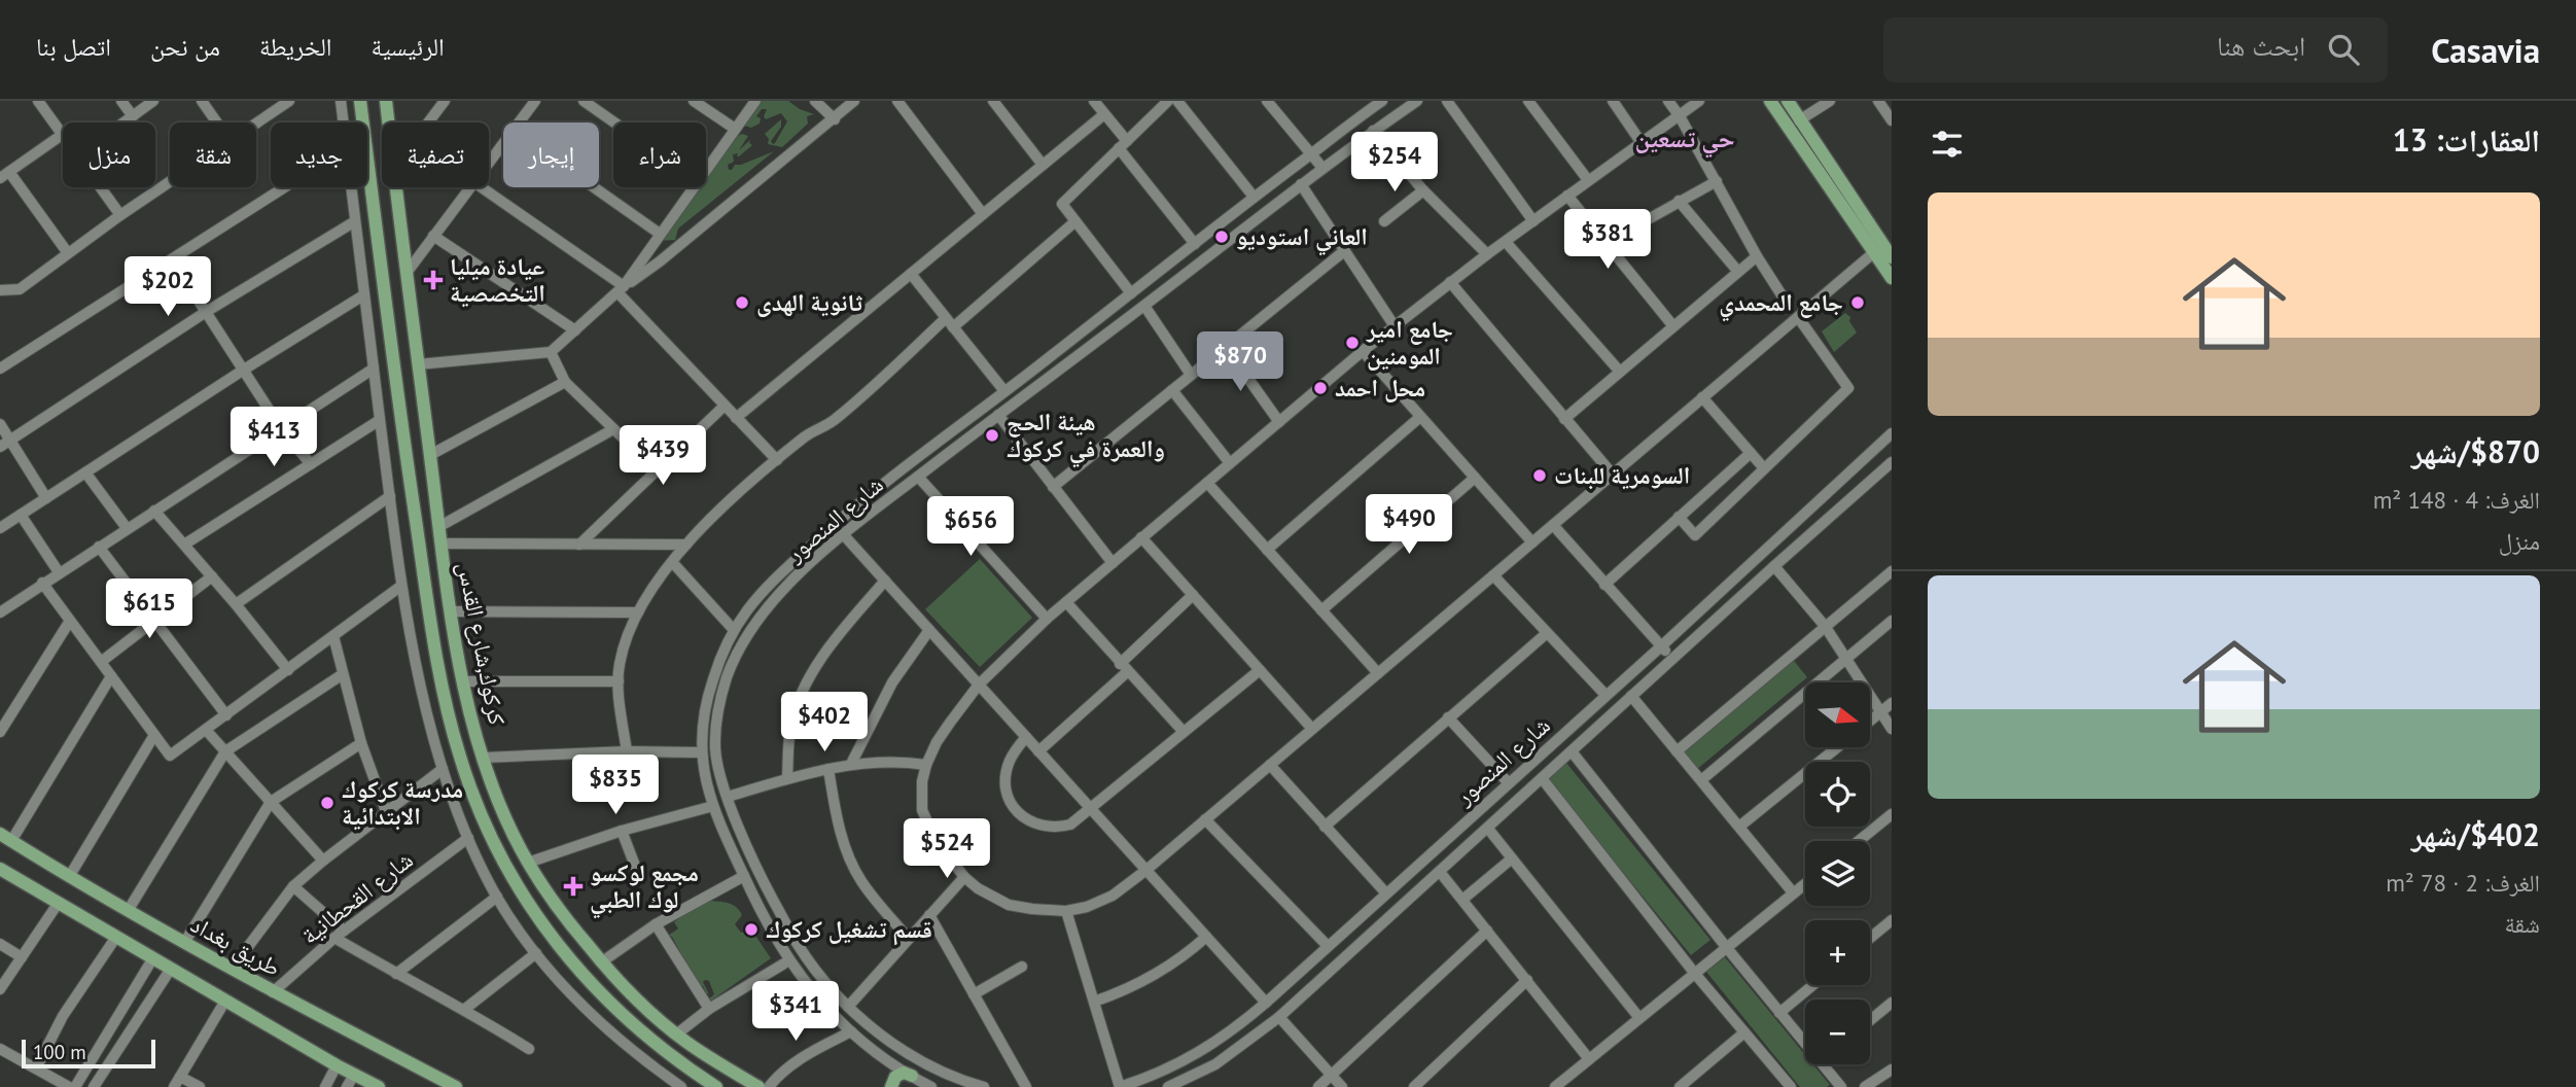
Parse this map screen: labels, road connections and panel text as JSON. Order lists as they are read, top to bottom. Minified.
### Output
{"streets":{"main road":["كركوك,شارع القدس","طريق بغداد"],"street":["شارع المنصور","شارع القحطانية"]},"crossings":[["شارع القحطانية","طريق بغداد"]],"districts":["حي تسعين"],"places":{"other":["العاني استوديو","ثانوية الهدى","جامع المحمدي","جامع امير المومنين","محل احمد","هيئة الحج والعمرة في كركوك","السومرية للبنات","مدرسة كركوك الابتدائية","قسم تشغيل كركوك"],"health":["عيادة ميليا التخصصية","مجمع لوكسو لوك الطبي"]},"scale_bar":"100 m","north":"right","page":{"header":"Casavia","search":"ابحث هنا","nav":["الرئيسية","الخريطة","من نحن","اتصل بنا"],"heading":"العقارات: 13","chip":["شراء","إيجار","تصفية","جديد","شقة","منزل"],"price":["$254","$381","$202","$870","$413","$439","$490","$656","$615","$402","$835","$524","$341"],"list":[{"name":"$870/شهر","note":"الغرف: 4 · 148 m² · منزل"},{"name":"$402/شهر","note":"الغرف: 2 · 78 m² · شقة"}],"map_buttons":["+","−"],"scale":"100 m"}}
